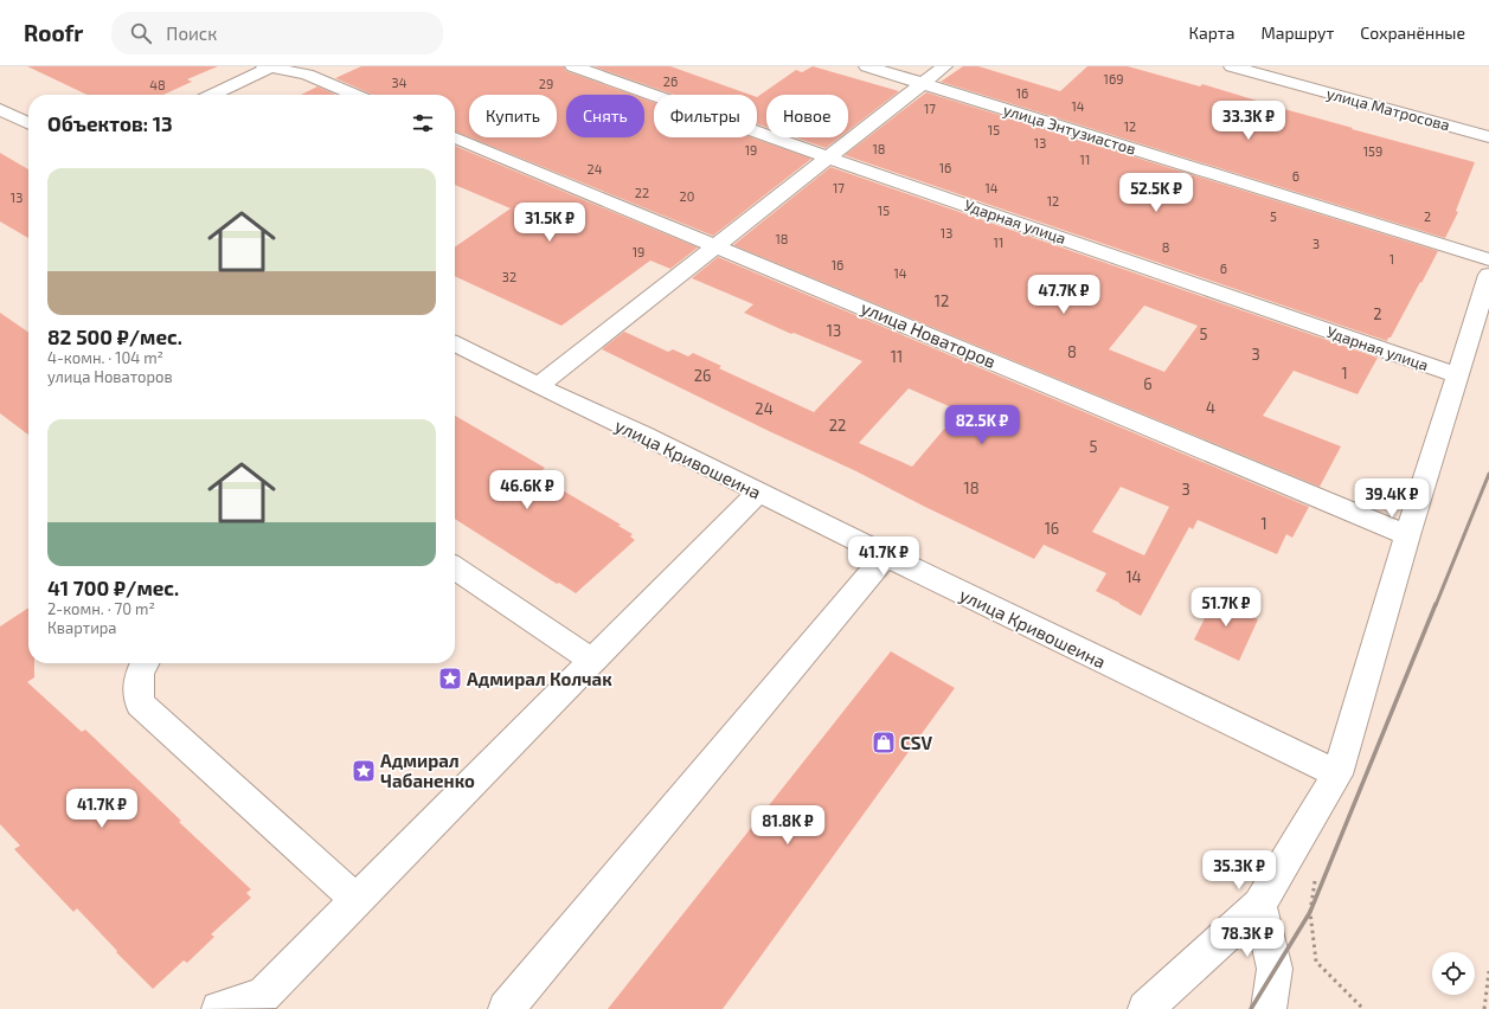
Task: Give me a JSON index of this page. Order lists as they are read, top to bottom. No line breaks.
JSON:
{"streets":{"main road":["улица Матросова","улица Энтузиастов","Ударная улица","улица Новаторов","улица Кривошеина"]},"places":{"place":["Адмирал Колчак","Адмирал Чабаненко"],"shop":["CSV"]},"house_numbers":["169","26","34","29","48","16","14","17","12","15","13","18","19","159","11","16","24","6","17","14","22","20","13","12","15","5","2","13","18","11","3","8","19","1","16","6","14","32","12","2","13","5","8","3","11","1","26","6","4","24","22","5","18","3","1","16","14"],"page":{"header":"Roofr","search":"Поиск","nav":["Карта","Маршрут","Сохранённые"],"chip":["Купить","Снять","Фильтры","Новое"],"heading":"Объектов: 13","price":["33.3K ₽","52.5K ₽","31.5K ₽","47.7K ₽","82.5K ₽","46.6K ₽","39.4K ₽","41.7K ₽","51.7K ₽","41.7K ₽","81.8K ₽","35.3K ₽","78.3K ₽"],"list":[{"name":"82 500 ₽/мес.","note":"4-комн. · 104 m² · улица Новаторов"},{"name":"41 700 ₽/мес.","note":"2-комн. · 70 m² · Квартира"}]}}
